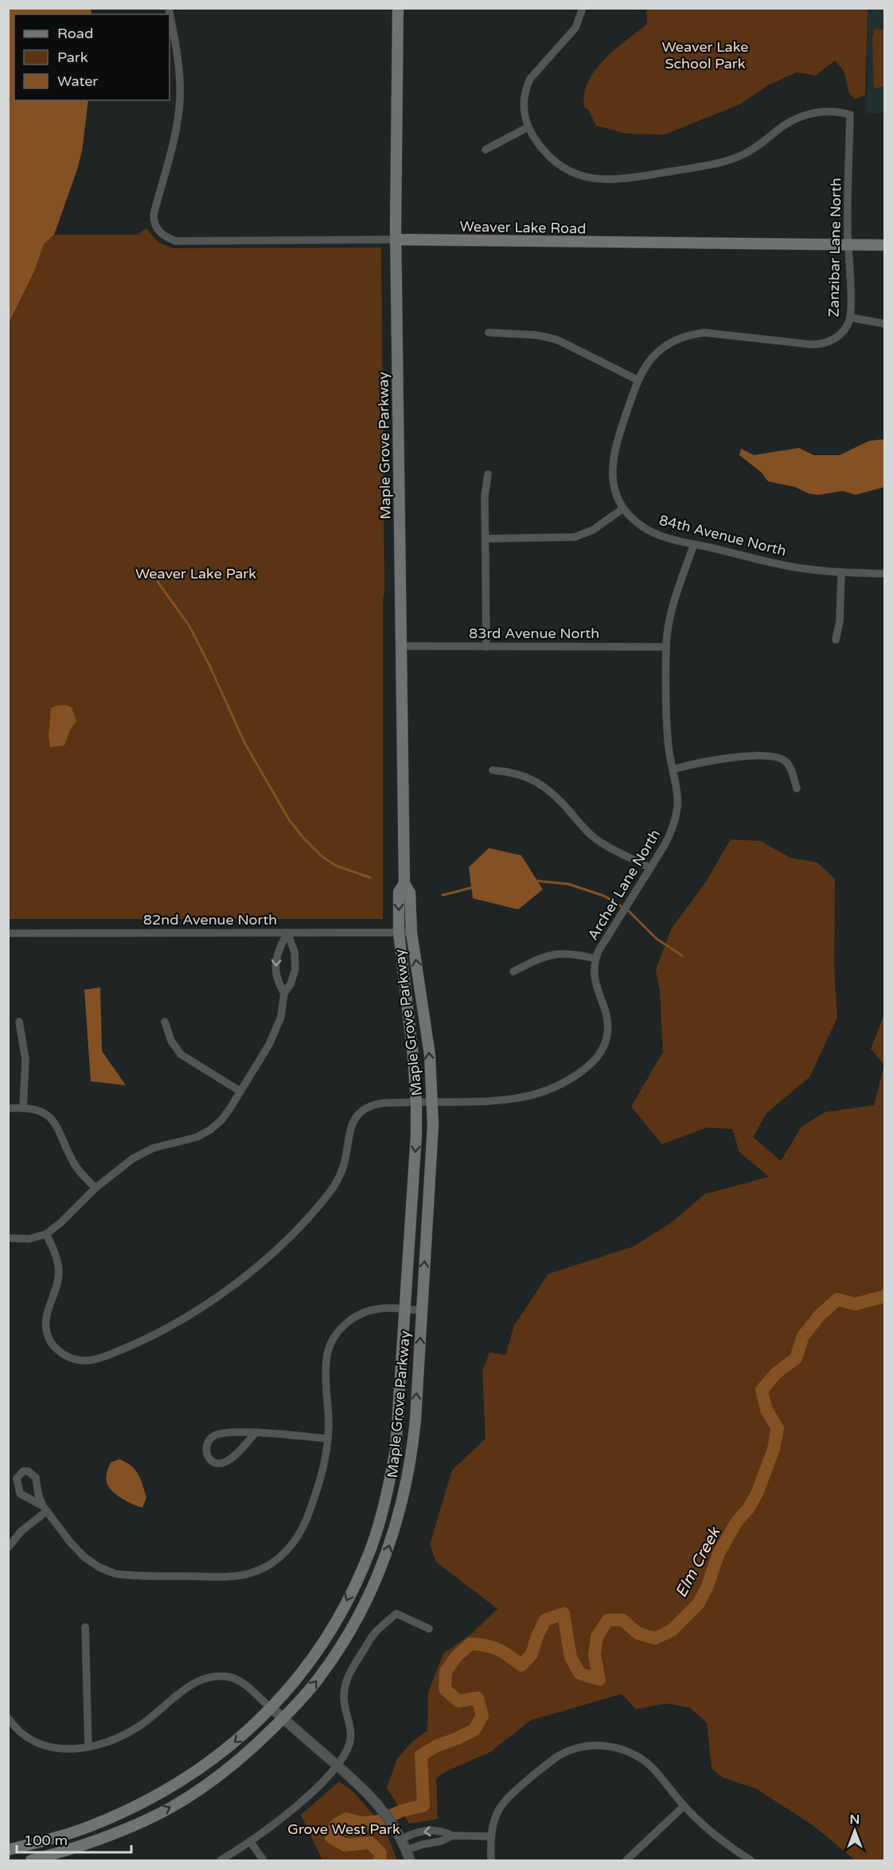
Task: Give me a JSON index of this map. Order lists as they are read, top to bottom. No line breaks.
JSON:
{"streets":{"main road":["Weaver Lake Road","Maple Grove Parkway"],"street":["Zanzibar Lane North","84th Avenue North","83rd Avenue North","Archer Lane North","82nd Avenue North"]},"crossings":[["Weaver Lake Road","Zanzibar Lane North"],["Weaver Lake Road","Maple Grove Parkway"],["Zanzibar Lane North","84th Avenue North"],["Maple Grove Parkway","83rd Avenue North"],["Maple Grove Parkway","Archer Lane North"],["Maple Grove Parkway","82nd Avenue North"],["84th Avenue North","Archer Lane North"],["83rd Avenue North","Archer Lane North"]],"water":["Elm Creek"],"parks":["Weaver Lake School Park","Weaver Lake Park","Grove West Park"],"legend":["Road","Park","Water"],"scale_bar":"100 m","north":"top"}
